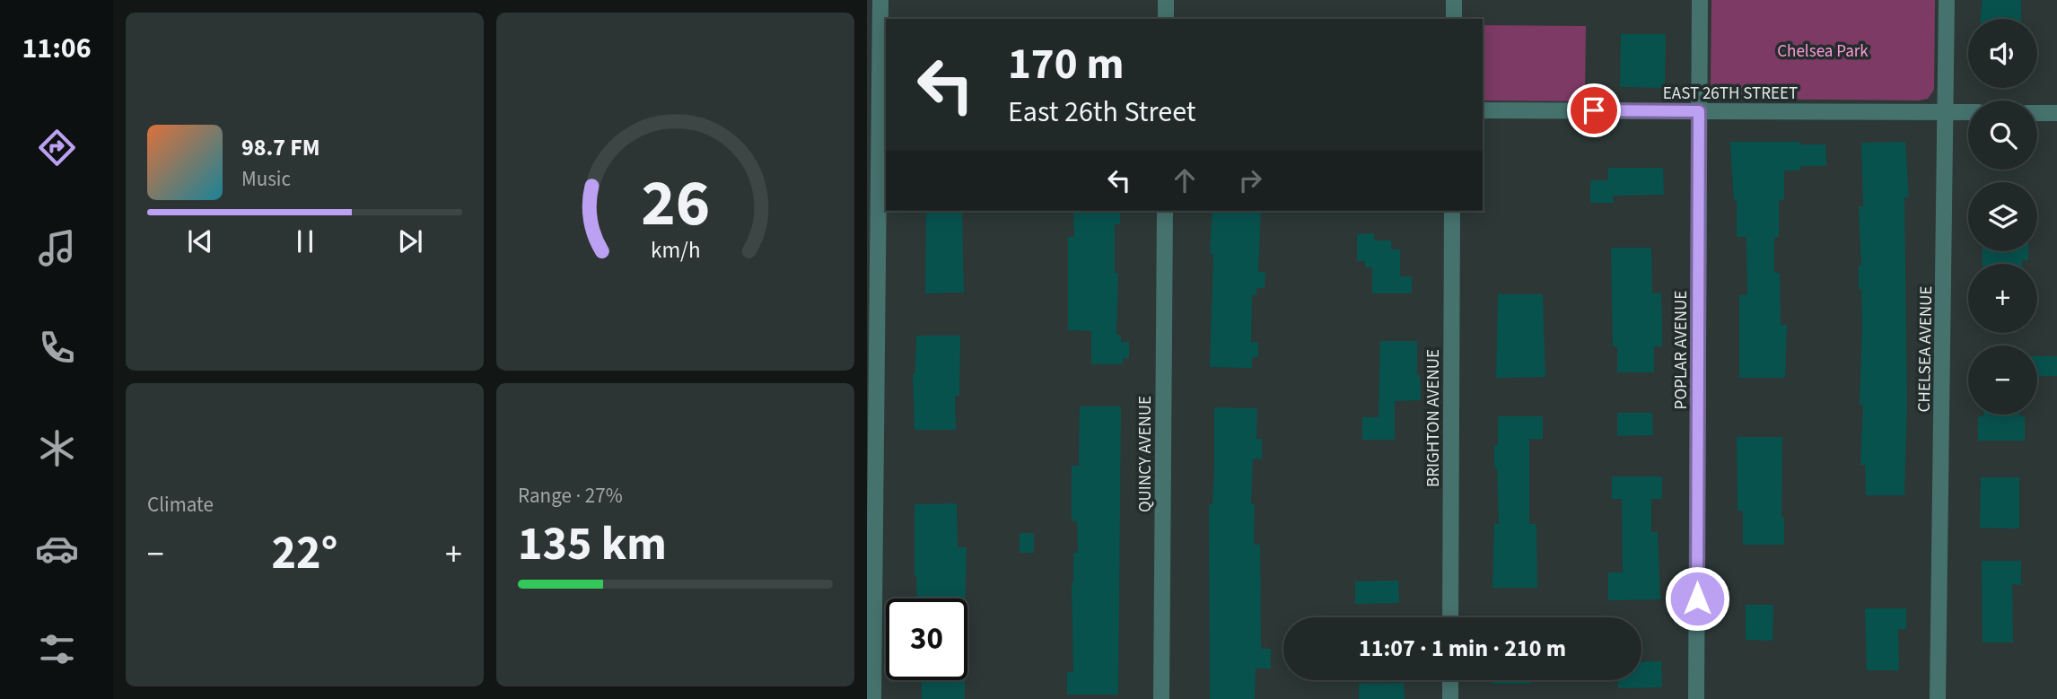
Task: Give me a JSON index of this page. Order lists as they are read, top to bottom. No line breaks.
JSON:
{"streets":{"street":["EAST 26TH STREET","CHELSEA AVENUE","POPLAR AVENUE","BRIGHTON AVENUE","QUINCY AVENUE"]},"crossings":[["EAST 26TH STREET","CHELSEA AVENUE"],["EAST 26TH STREET","POPLAR AVENUE"]],"parks":["Chelsea Park"],"page":{"tabs":"11:06","map_buttons":["+","−"],"turn":["170 m","East 26th Street"],"song":["98.7 FM","Music"],"tile":["Climate",["Range · 27%","135 km"]],"heat":["−","22°","+"],"limit":"30","trip":"11:07 · 1 min · 210 m","gauge":["26","km/h"]}}
